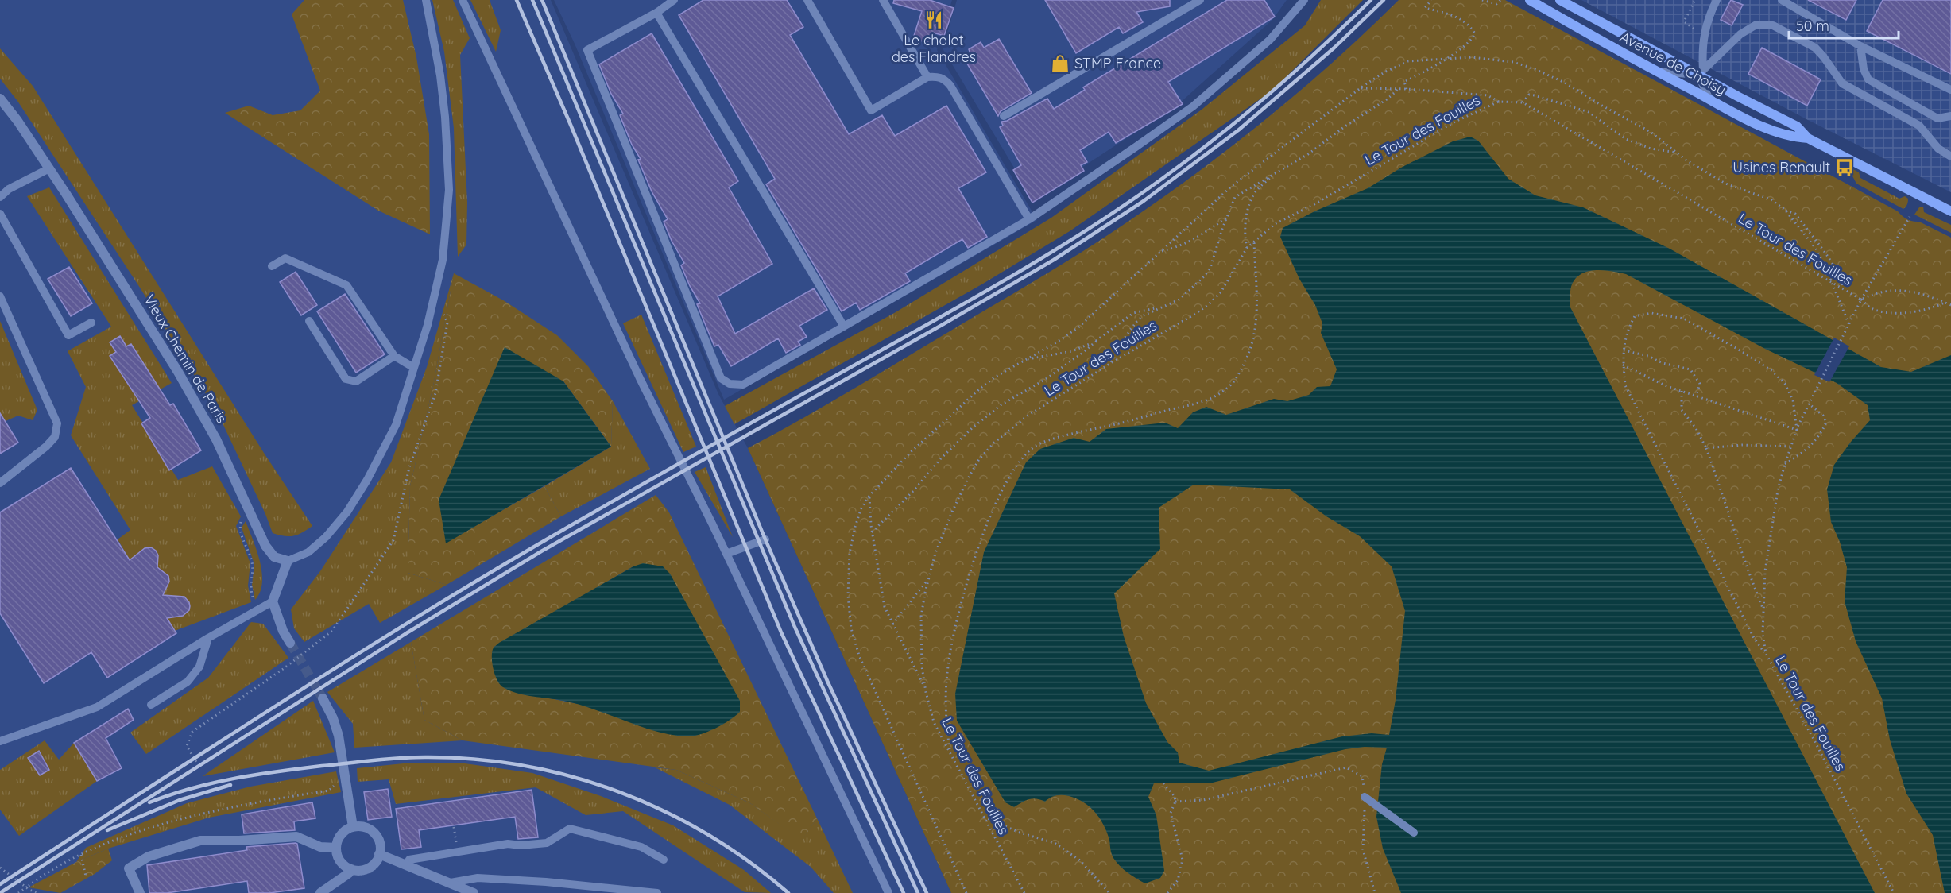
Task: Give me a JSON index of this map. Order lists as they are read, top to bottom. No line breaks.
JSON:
{"streets":{"main road":["Avenue de Choisy"],"street":["Vieux Chemin de Paris"],"path":["Le Tour des Fouilles"]},"places":{"restaurant":["Le chalet des Flandres"],"shop":["STMP France"],"bus stop":["Usines Renault"]},"scale_bar":"50 m"}
